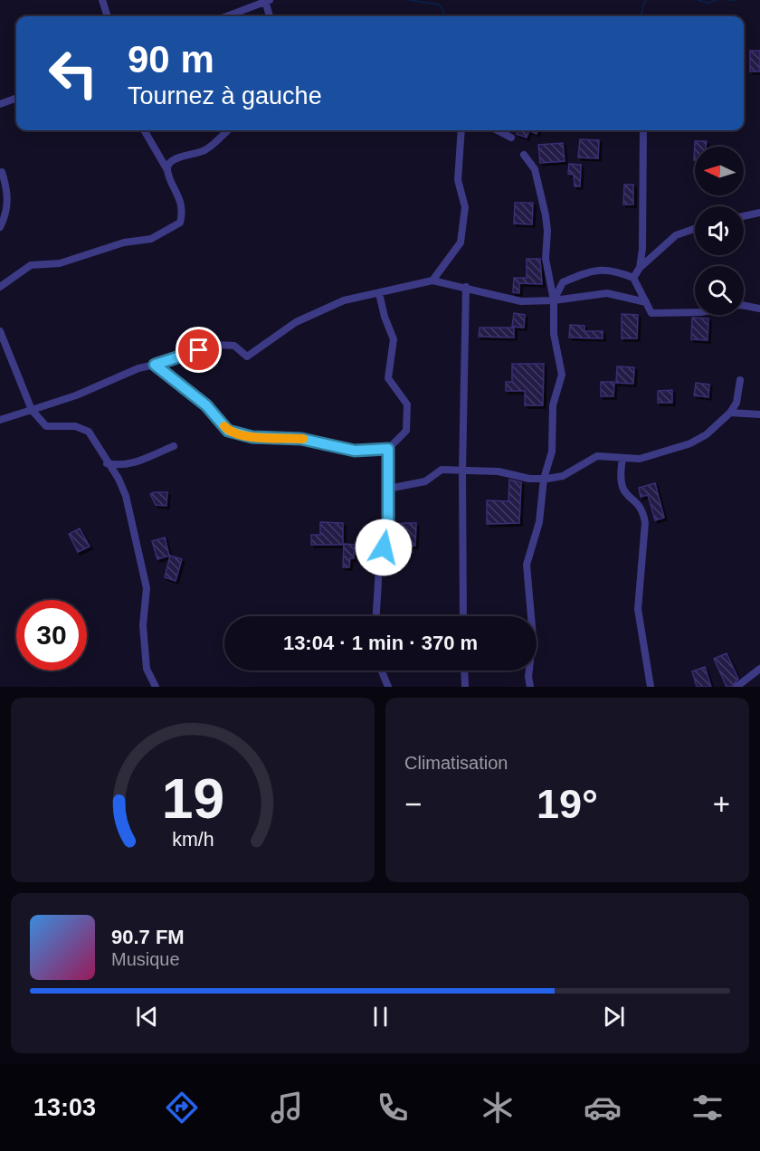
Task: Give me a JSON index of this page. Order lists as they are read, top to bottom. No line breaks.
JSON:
{"north":"left","page":{"turn":["90 m","Tournez à gauche"],"limit":"30","trip":"13:04 · 1 min · 370 m","tile":"Climatisation","heat":["−","19°","+"],"song":["90.7 FM","Musique"],"tabs":"13:03","gauge":["19","km/h"]}}
